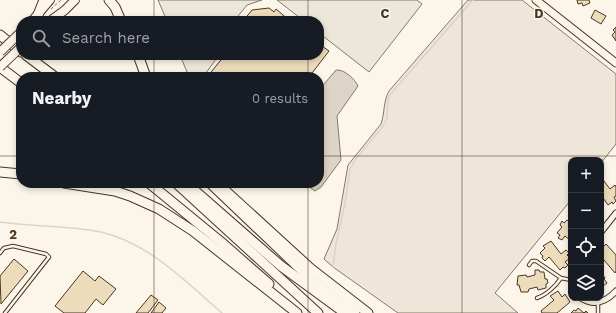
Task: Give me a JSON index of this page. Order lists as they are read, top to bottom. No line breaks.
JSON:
{"page":{"search":"Search here","heading":["Nearby","0 results"],"map_buttons":["+","−"]},"grid":{"columns":["C","D"],"rows":["2"]}}
